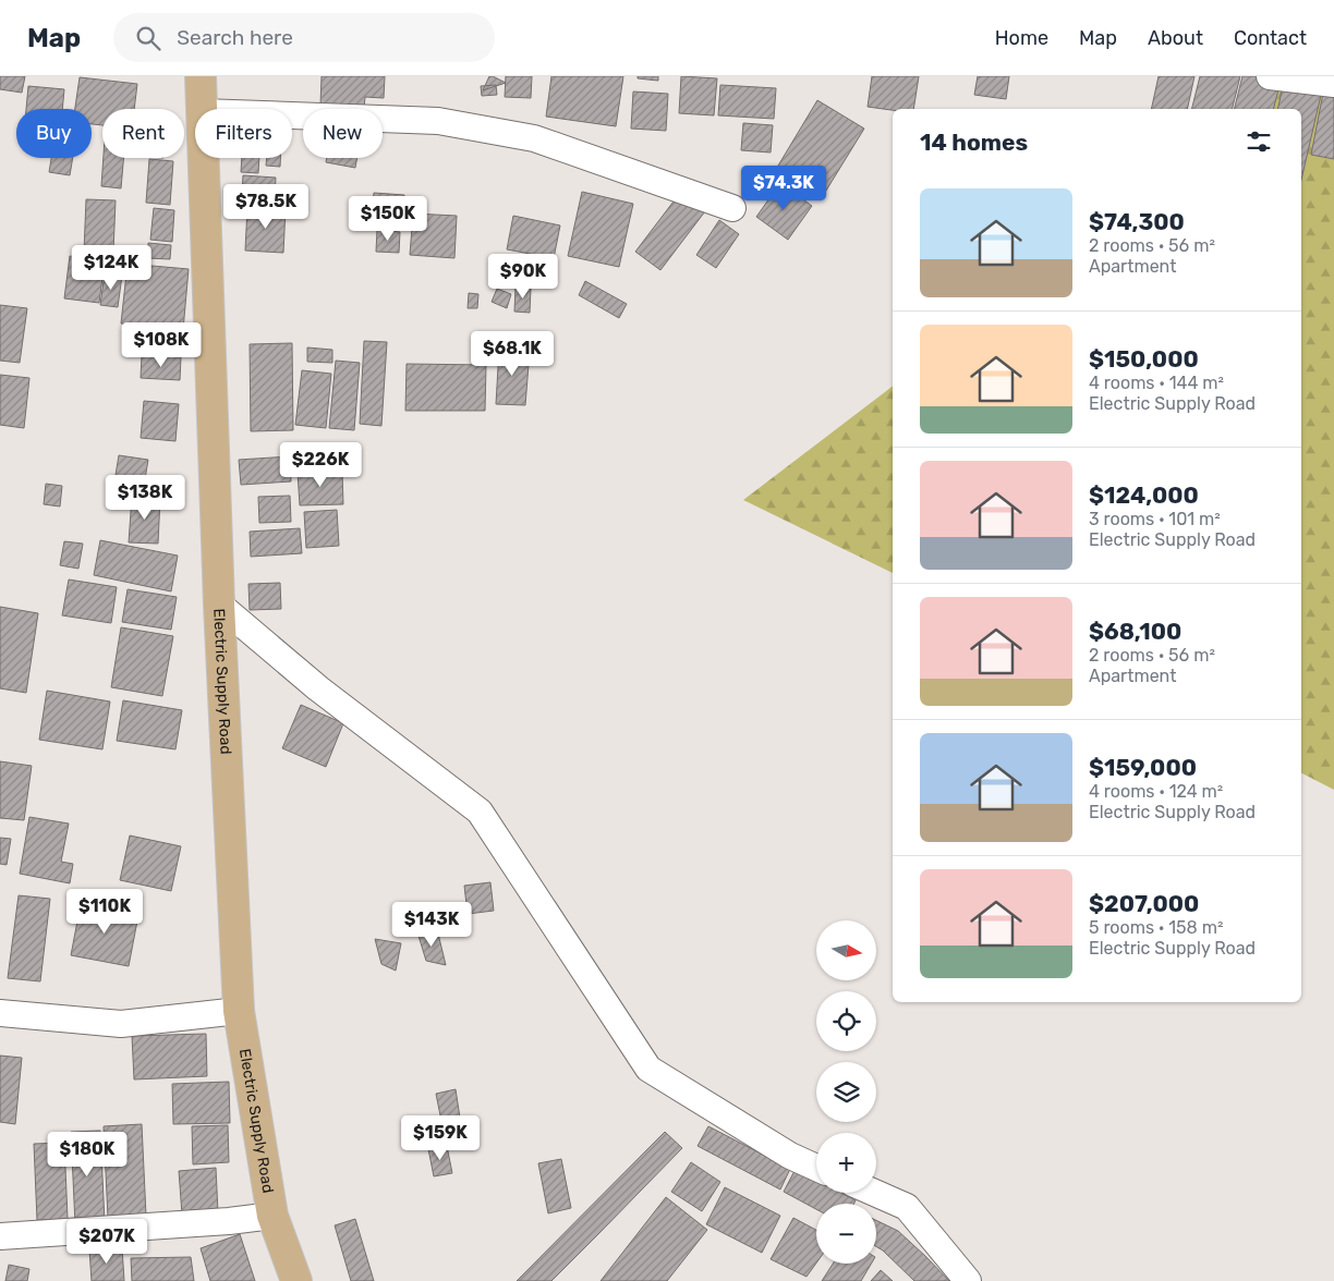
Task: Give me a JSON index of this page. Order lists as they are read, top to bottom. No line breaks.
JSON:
{"streets":{"main road":["Electric Supply Road"]},"north":"right","page":{"header":"Map","search":"Search here","nav":["Home","Map","About","Contact"],"chip":["Buy","Rent","Filters","New"],"heading":"14 homes","price":["$74.3K","$78.5K","$150K","$124K","$90K","$108K","$68.1K","$226K","$138K","$110K","$143K","$159K","$180K","$207K"],"list":[{"name":"$74,300","note":"2 rooms · 56 m² · Apartment"},{"name":"$150,000","note":"4 rooms · 144 m² · Electric Supply Road"},{"name":"$124,000","note":"3 rooms · 101 m² · Electric Supply Road"},{"name":"$68,100","note":"2 rooms · 56 m² · Apartment"},{"name":"$159,000","note":"4 rooms · 124 m² · Electric Supply Road"},{"name":"$207,000","note":"5 rooms · 158 m² · Electric Supply Road"}],"map_buttons":["+","−"]}}
